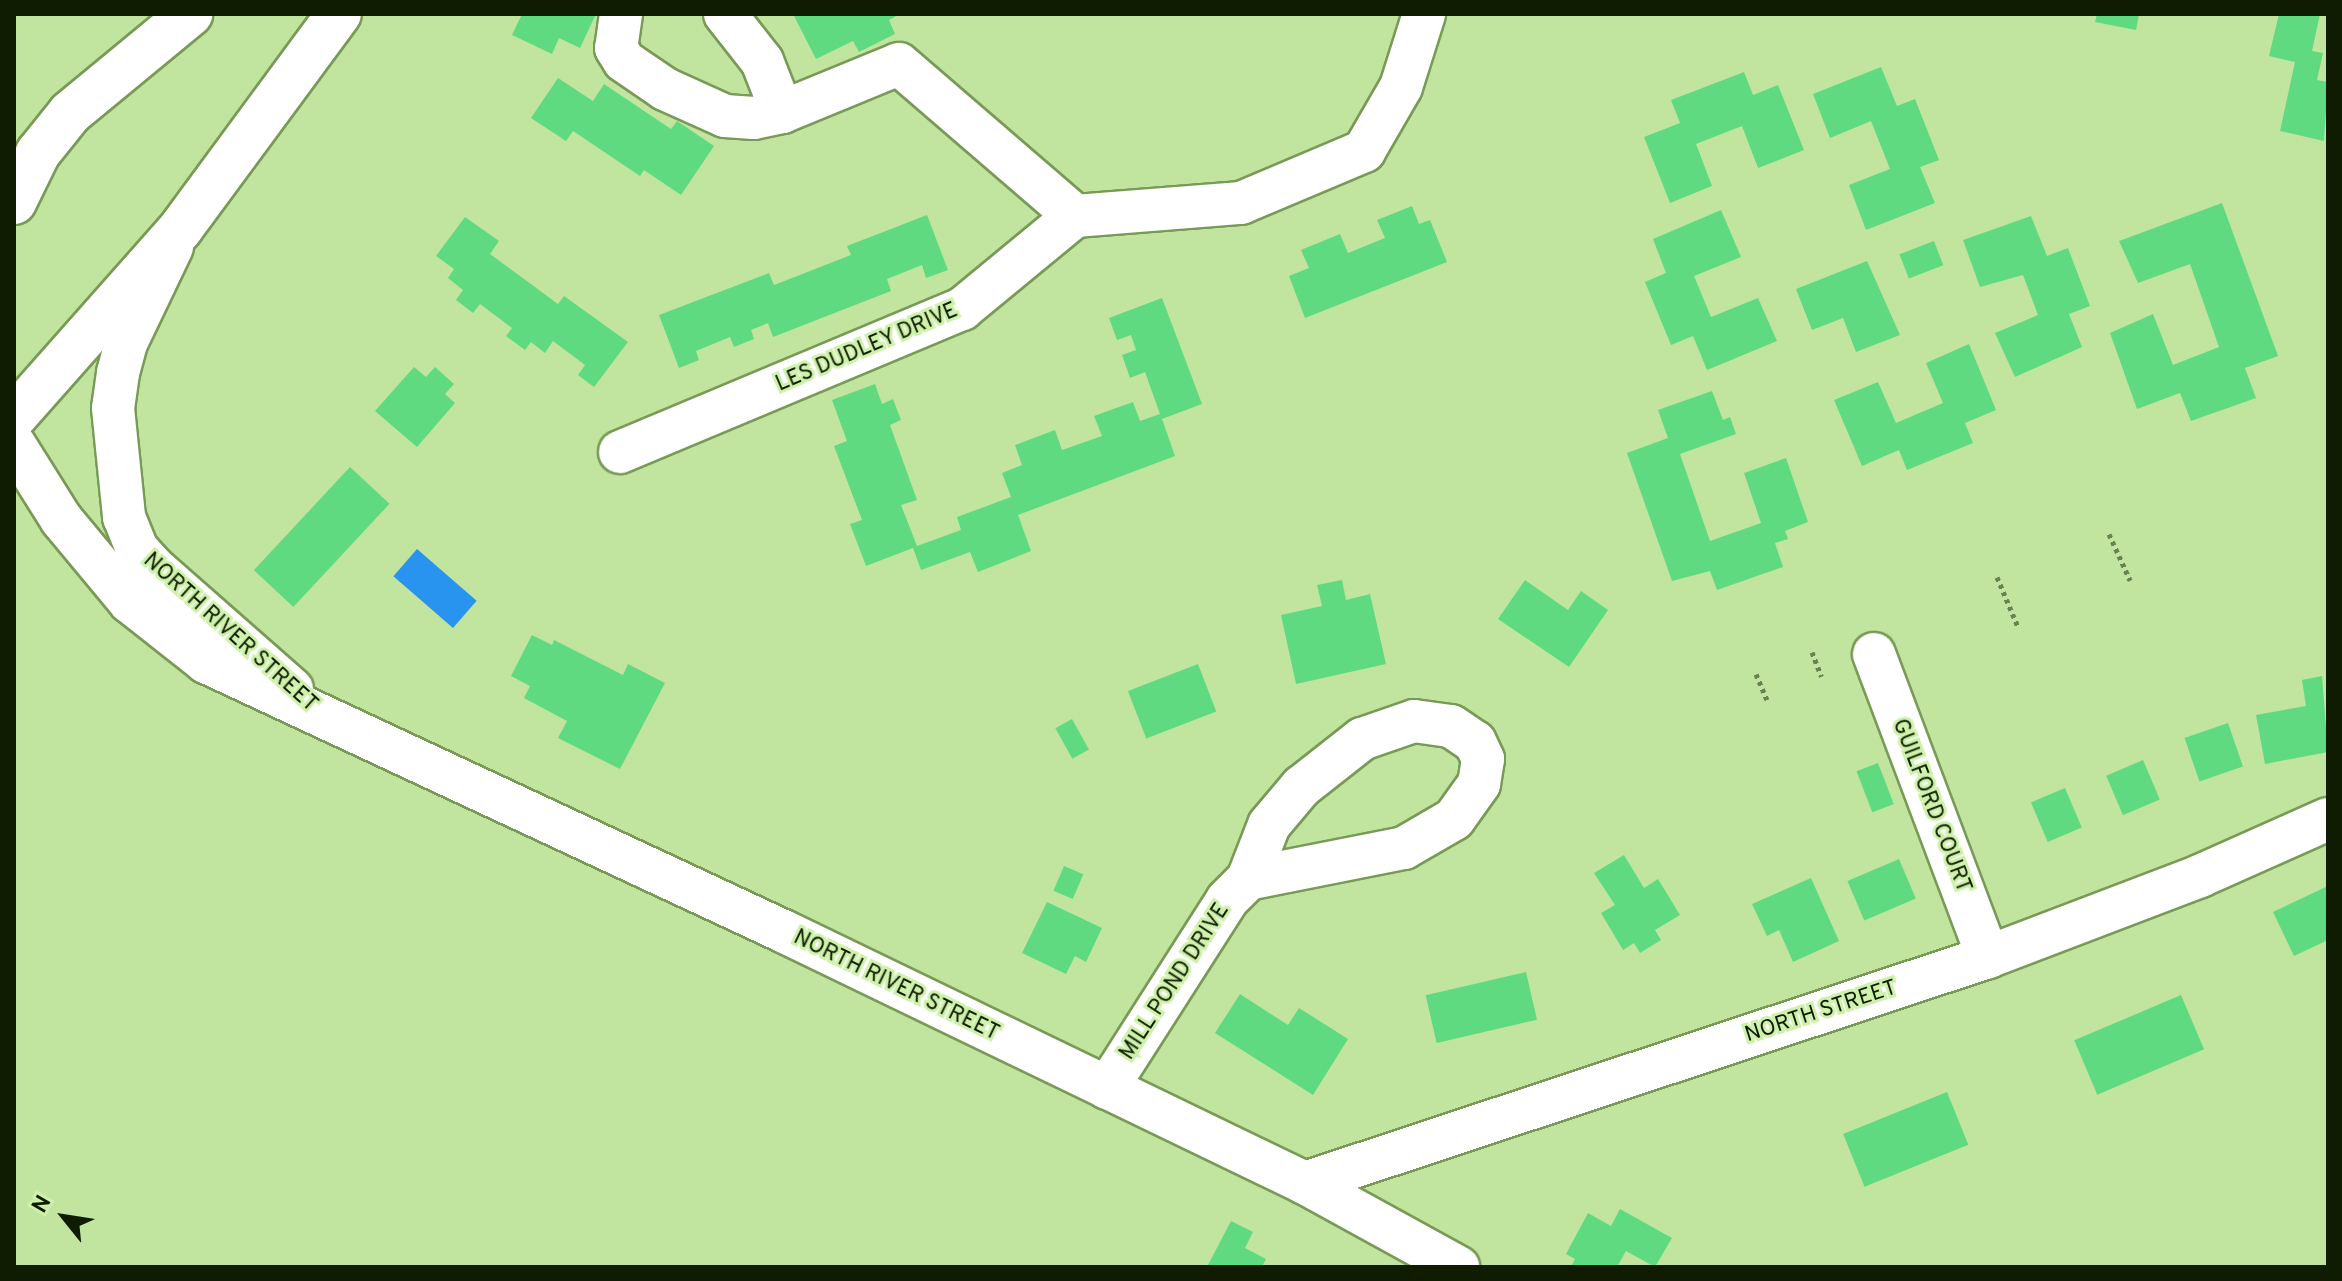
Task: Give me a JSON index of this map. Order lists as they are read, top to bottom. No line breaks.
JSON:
{"streets":{"main road":["NORTH RIVER STREET"],"street":["LES DUDLEY DRIVE","GUILFORD COURT","MILL POND DRIVE","NORTH STREET"]},"crossings":[["NORTH RIVER STREET","MILL POND DRIVE"],["NORTH RIVER STREET","NORTH STREET"],["GUILFORD COURT","NORTH STREET"]],"north":"top left"}
